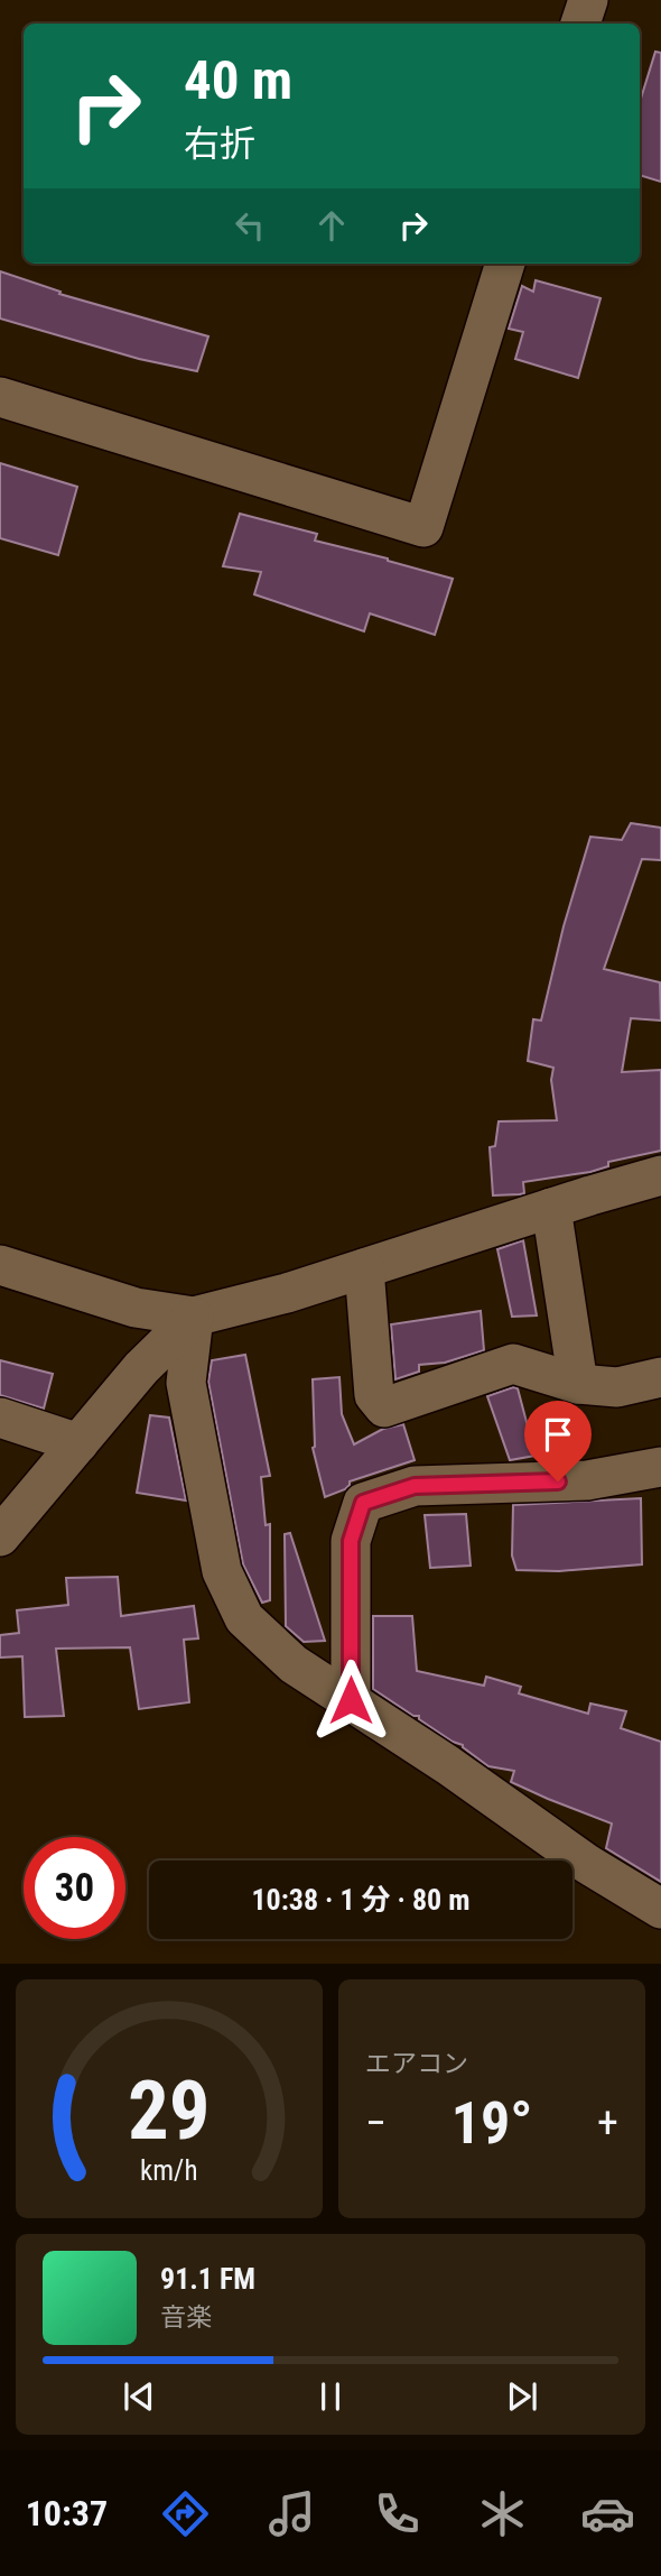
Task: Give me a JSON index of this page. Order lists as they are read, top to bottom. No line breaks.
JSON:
{"page":{"turn":["40 m","右折"],"limit":"30","trip":"10:38 · 1 分 · 80 m","tile":"エアコン","heat":["−","19°","+"],"song":["91.1 FM","音楽"],"tabs":"10:37","gauge":["29","km/h"]}}
